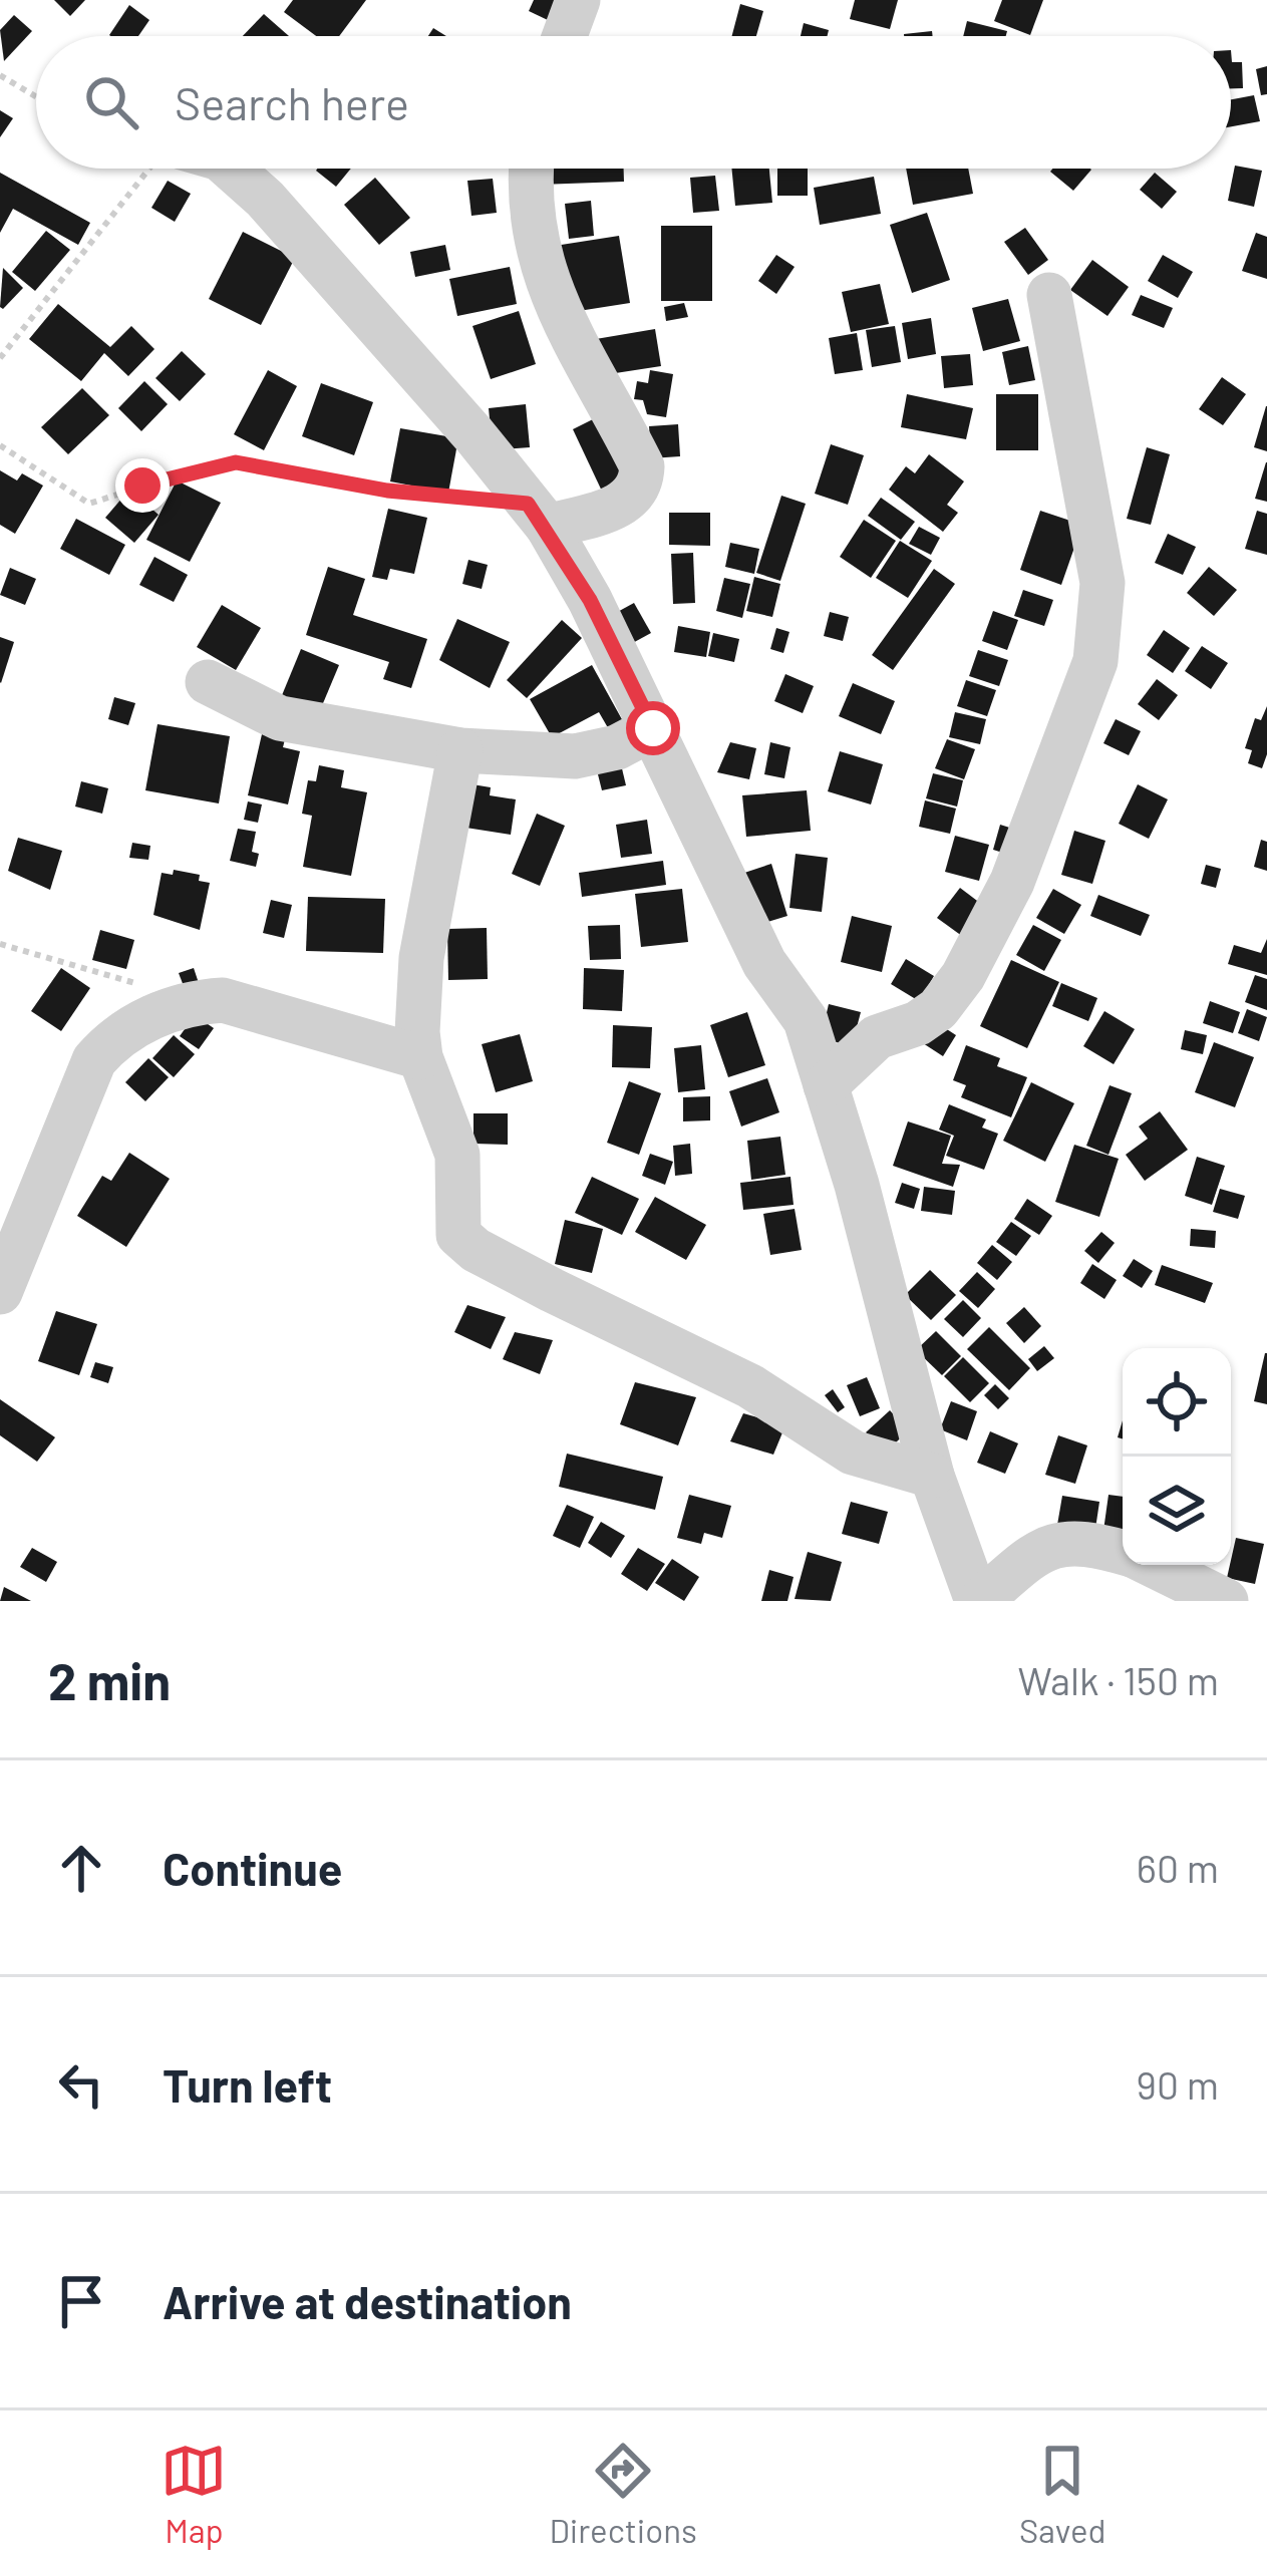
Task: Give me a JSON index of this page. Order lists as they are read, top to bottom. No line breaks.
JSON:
{"page":{"search":"Search here","heading":["2 min","Walk · 150 m"],"list":[["Continue","60 m"],["Turn left","90 m"],"Arrive at destination"],"nav":["Map","Directions","Saved"]}}
